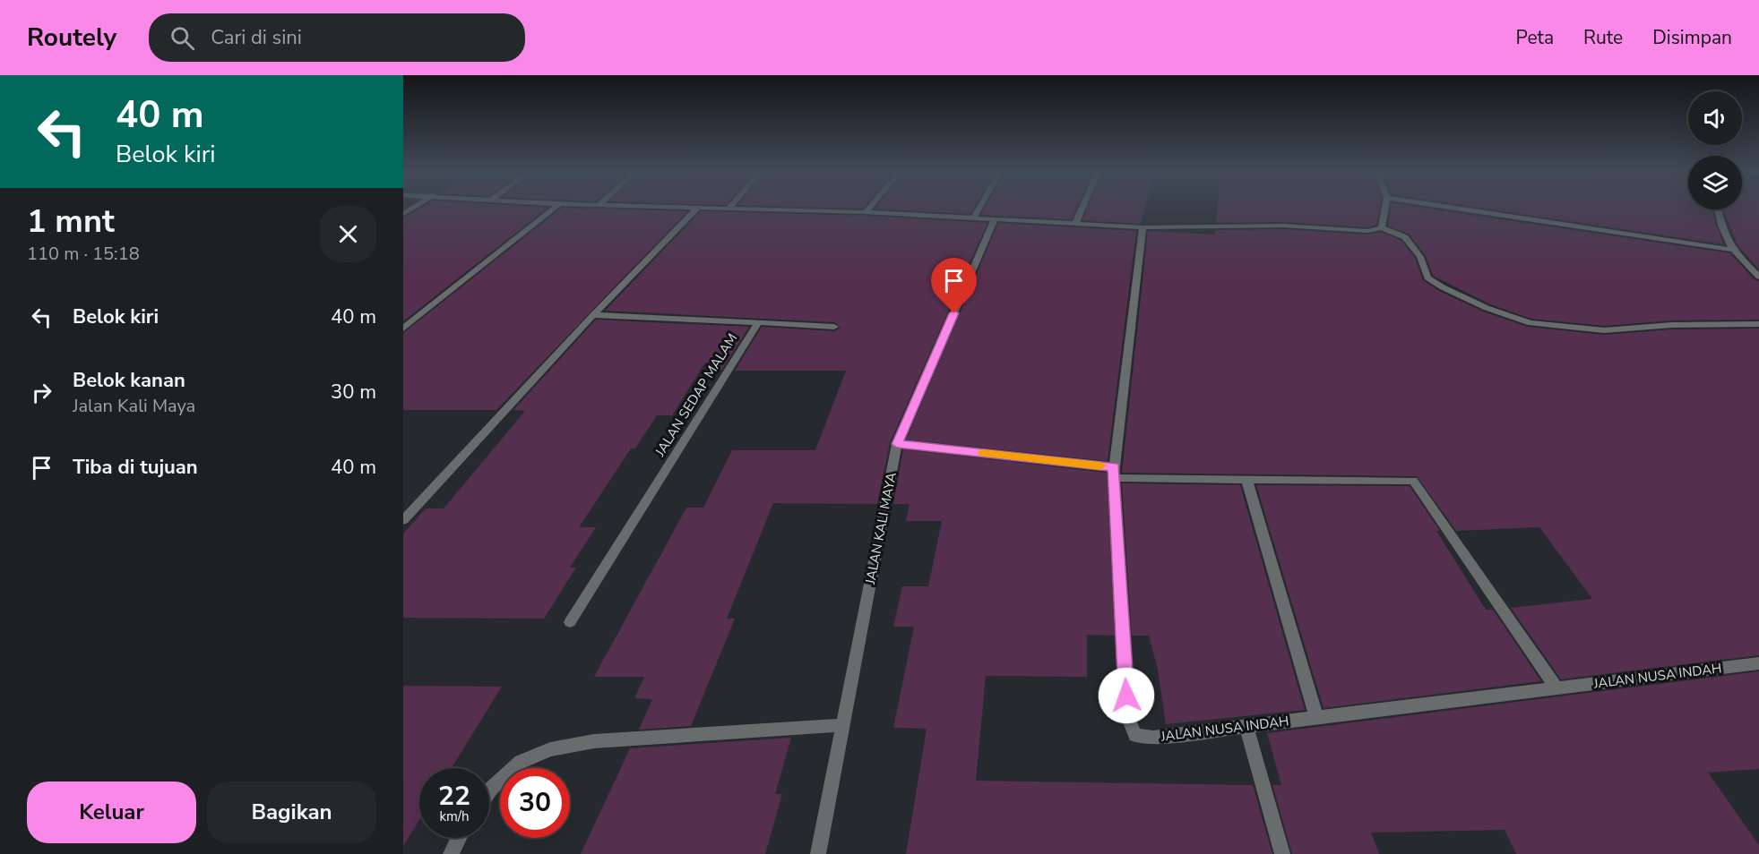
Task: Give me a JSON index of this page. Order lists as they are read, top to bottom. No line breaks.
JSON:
{"streets":{"street":["JALAN SEDAP MALAM","JALAN KALI MAYA","JALAN NUSA INDAH"]},"page":{"header":"Routely","search":"Cari di sini","nav":["Peta","Rute","Disimpan"],"turn":["40 m","Belok kiri"],"heading":["1 mnt","110 m · 15:18"],"list":[{"name":"Belok kiri","value":"40 m"},{"name":"Belok kanan","note":"Jalan Kali Maya","value":"30 m"},{"name":"Tiba di tujuan","value":"40 m"}],"speed":"22 km/h","limit":"30","buttons":["Keluar","Bagikan"]}}
